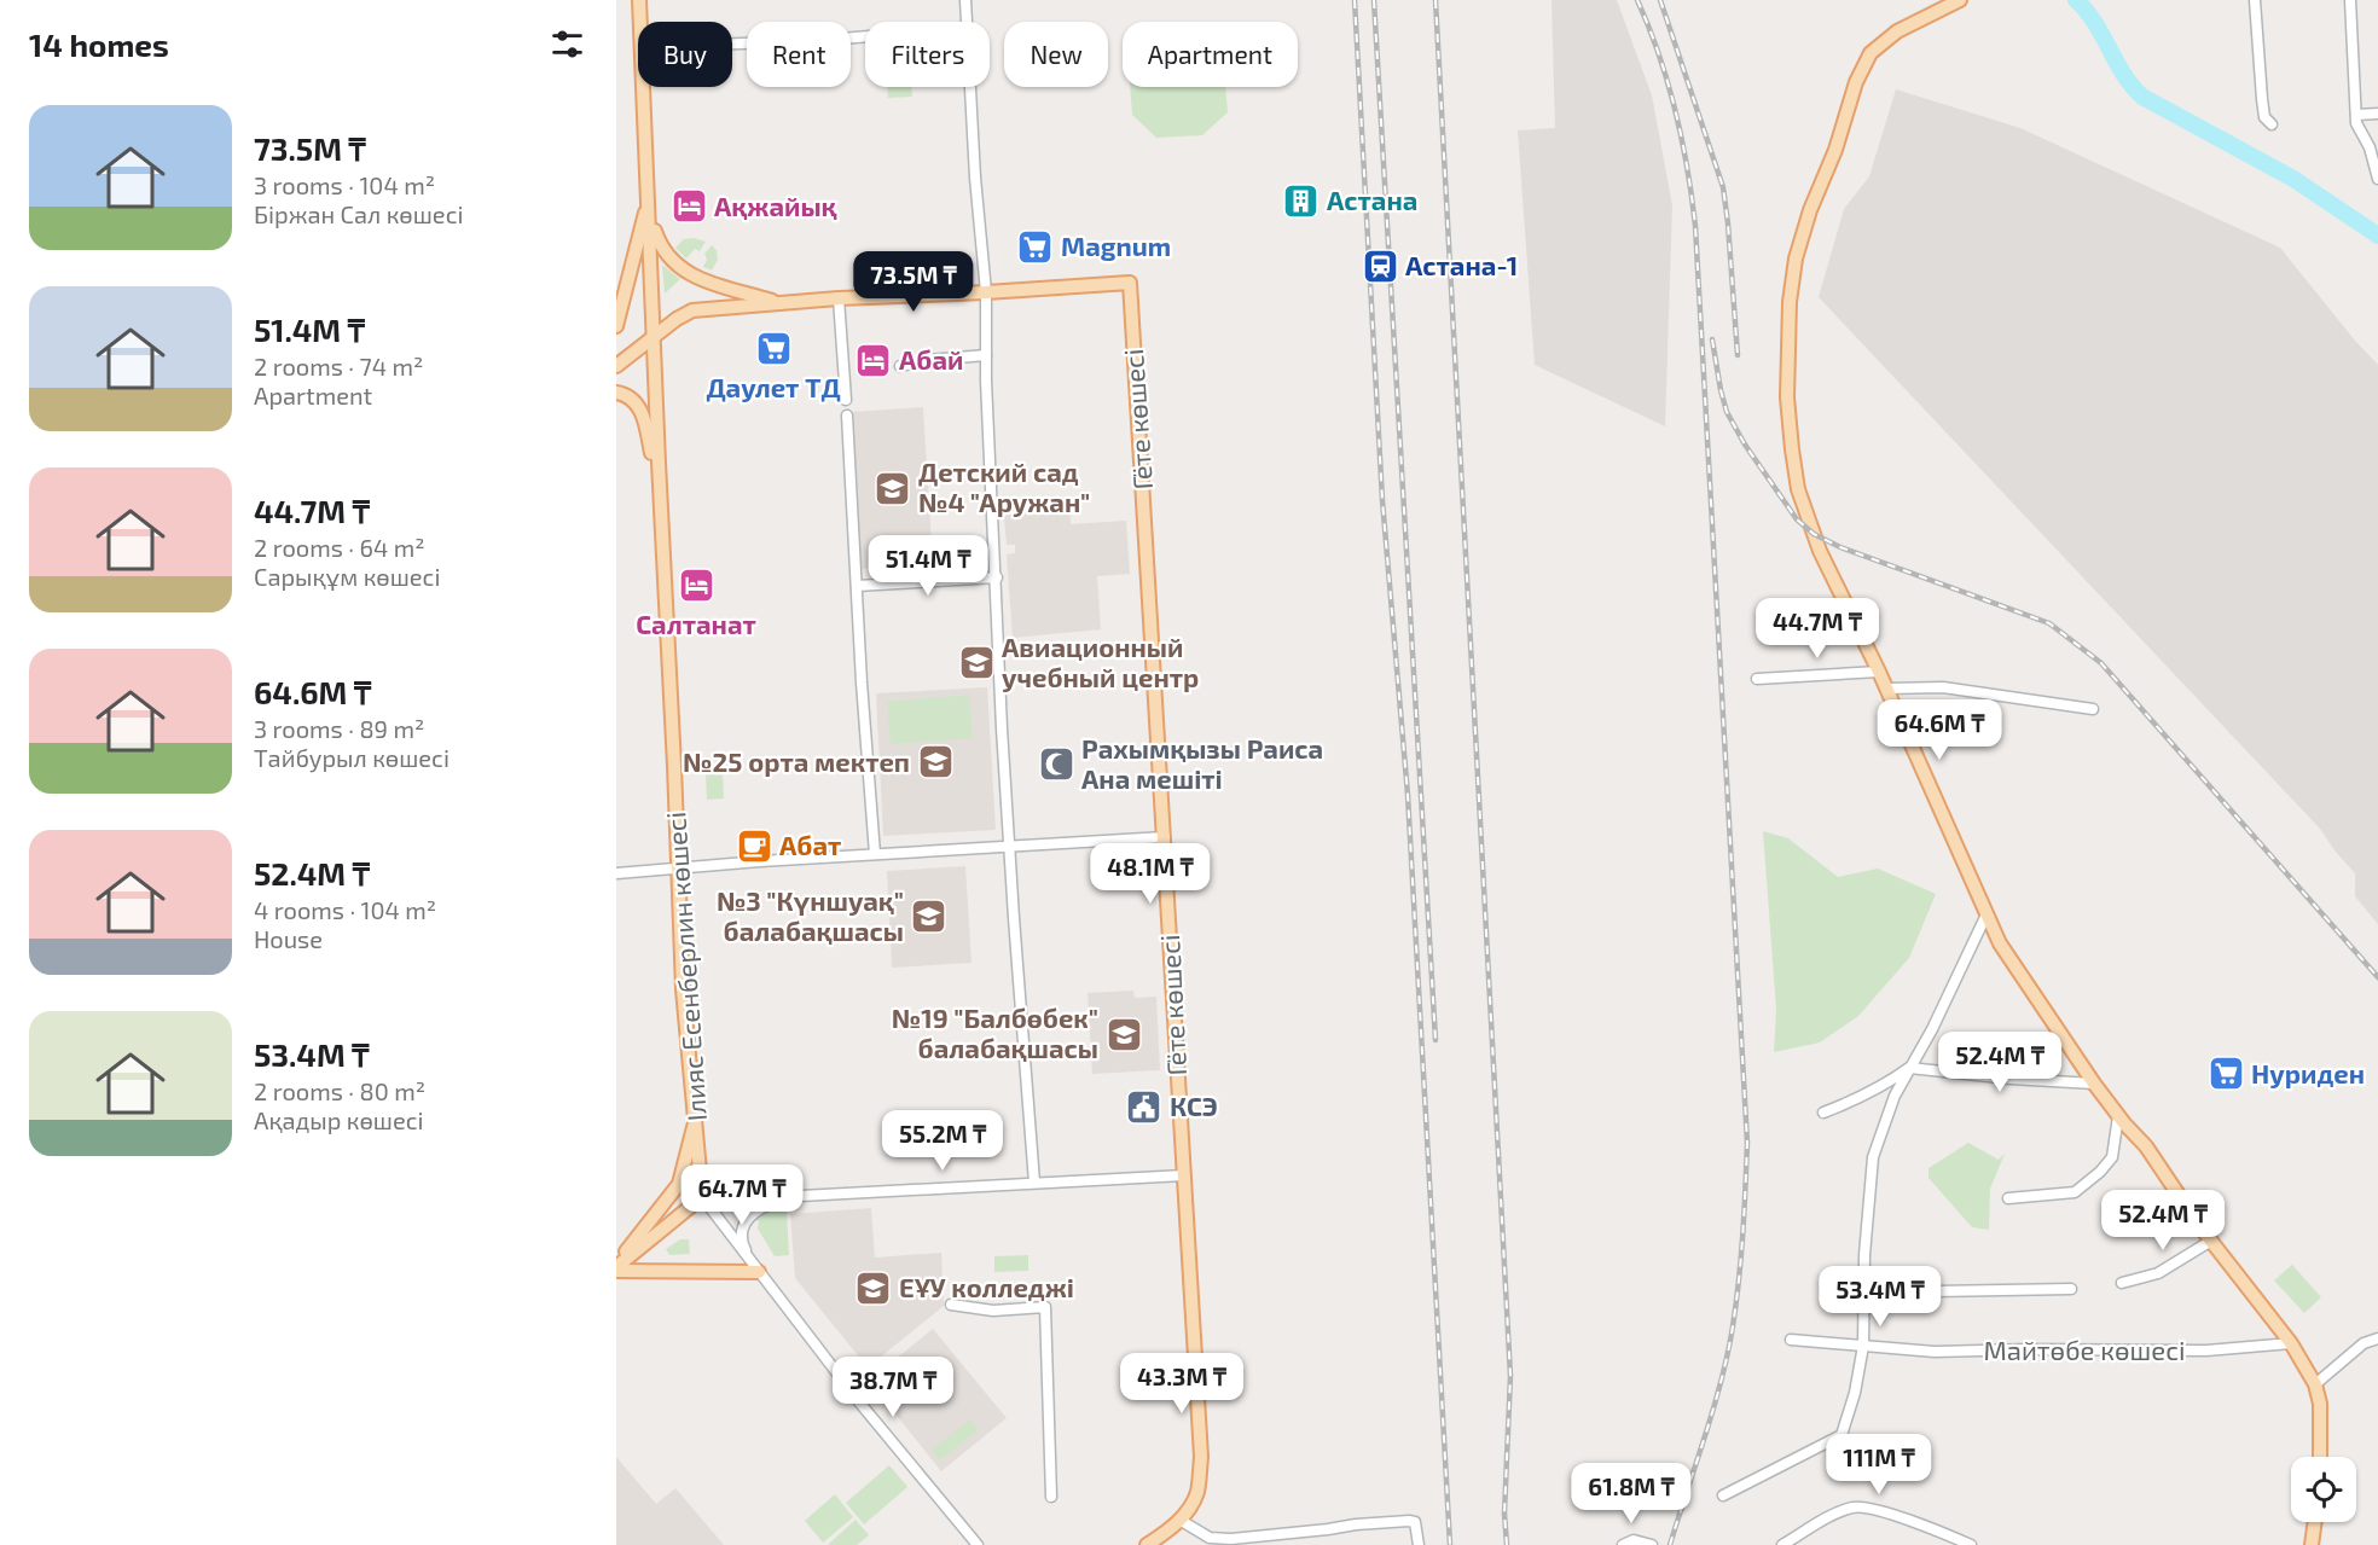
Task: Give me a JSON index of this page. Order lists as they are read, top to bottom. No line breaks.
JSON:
{"streets":{"main road":["Гёте көшесі","Ілияс Есенберлин көшесі"],"street":["Майтөбе көшесі"]},"places":{"building":["Астана"],"hotel":["Ақжайық","Абай","Салтанат"],"supermarket":["Magnum","Даулет ТД","Нуриден"],"station":["Астана-1"],"school or university":["Детский сад №4 \"Аружан\"","Авиационный учебный центр","№25 орта мектеп","№3 \"Күншуақ\" балабақшасы","№19 \"Балбөбек\" балабақшасы","ЕҰУ колледжі"],"mosque":["Рахымқызы Раиса Ана мешіті"],"cafe":["Абат"],"public building":["КСЭ"]},"page":{"heading":"14 homes","chip":["Buy","Rent","Filters","New","Apartment"],"list":[{"name":"73.5M ₸","note":"3 rooms · 104 m² · Біржан Сал көшесі"},{"name":"51.4M ₸","note":"2 rooms · 74 m² · Apartment"},{"name":"44.7M ₸","note":"2 rooms · 64 m² · Сарықұм көшесі"},{"name":"64.6M ₸","note":"3 rooms · 89 m² · Тайбурыл көшесі"},{"name":"52.4M ₸","note":"4 rooms · 104 m² · House"},{"name":"53.4M ₸","note":"2 rooms · 80 m² · Ақадыр көшесі"}],"price":["73.5M ₸","51.4M ₸","44.7M ₸","64.6M ₸","48.1M ₸","52.4M ₸","55.2M ₸","64.7M ₸","52.4M ₸","53.4M ₸","43.3M ₸","38.7M ₸","111M ₸","61.8M ₸"]}}
